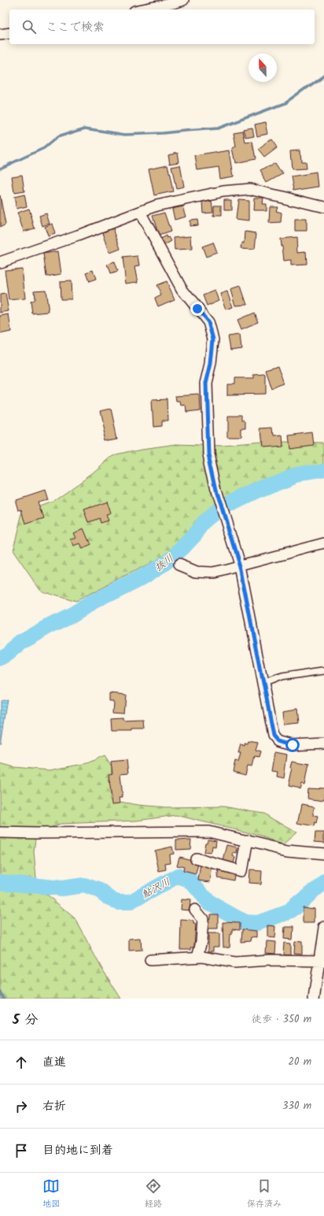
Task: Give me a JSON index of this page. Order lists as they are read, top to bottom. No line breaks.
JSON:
{"water":["抜川","鮎沢川"],"north":"top","page":{"search":"ここで検索","heading":["5 分","徒歩 · 350 m"],"list":[["直進","20 m"],["右折","330 m"],"目的地に到着"],"nav":["地図","経路","保存済み"]}}
